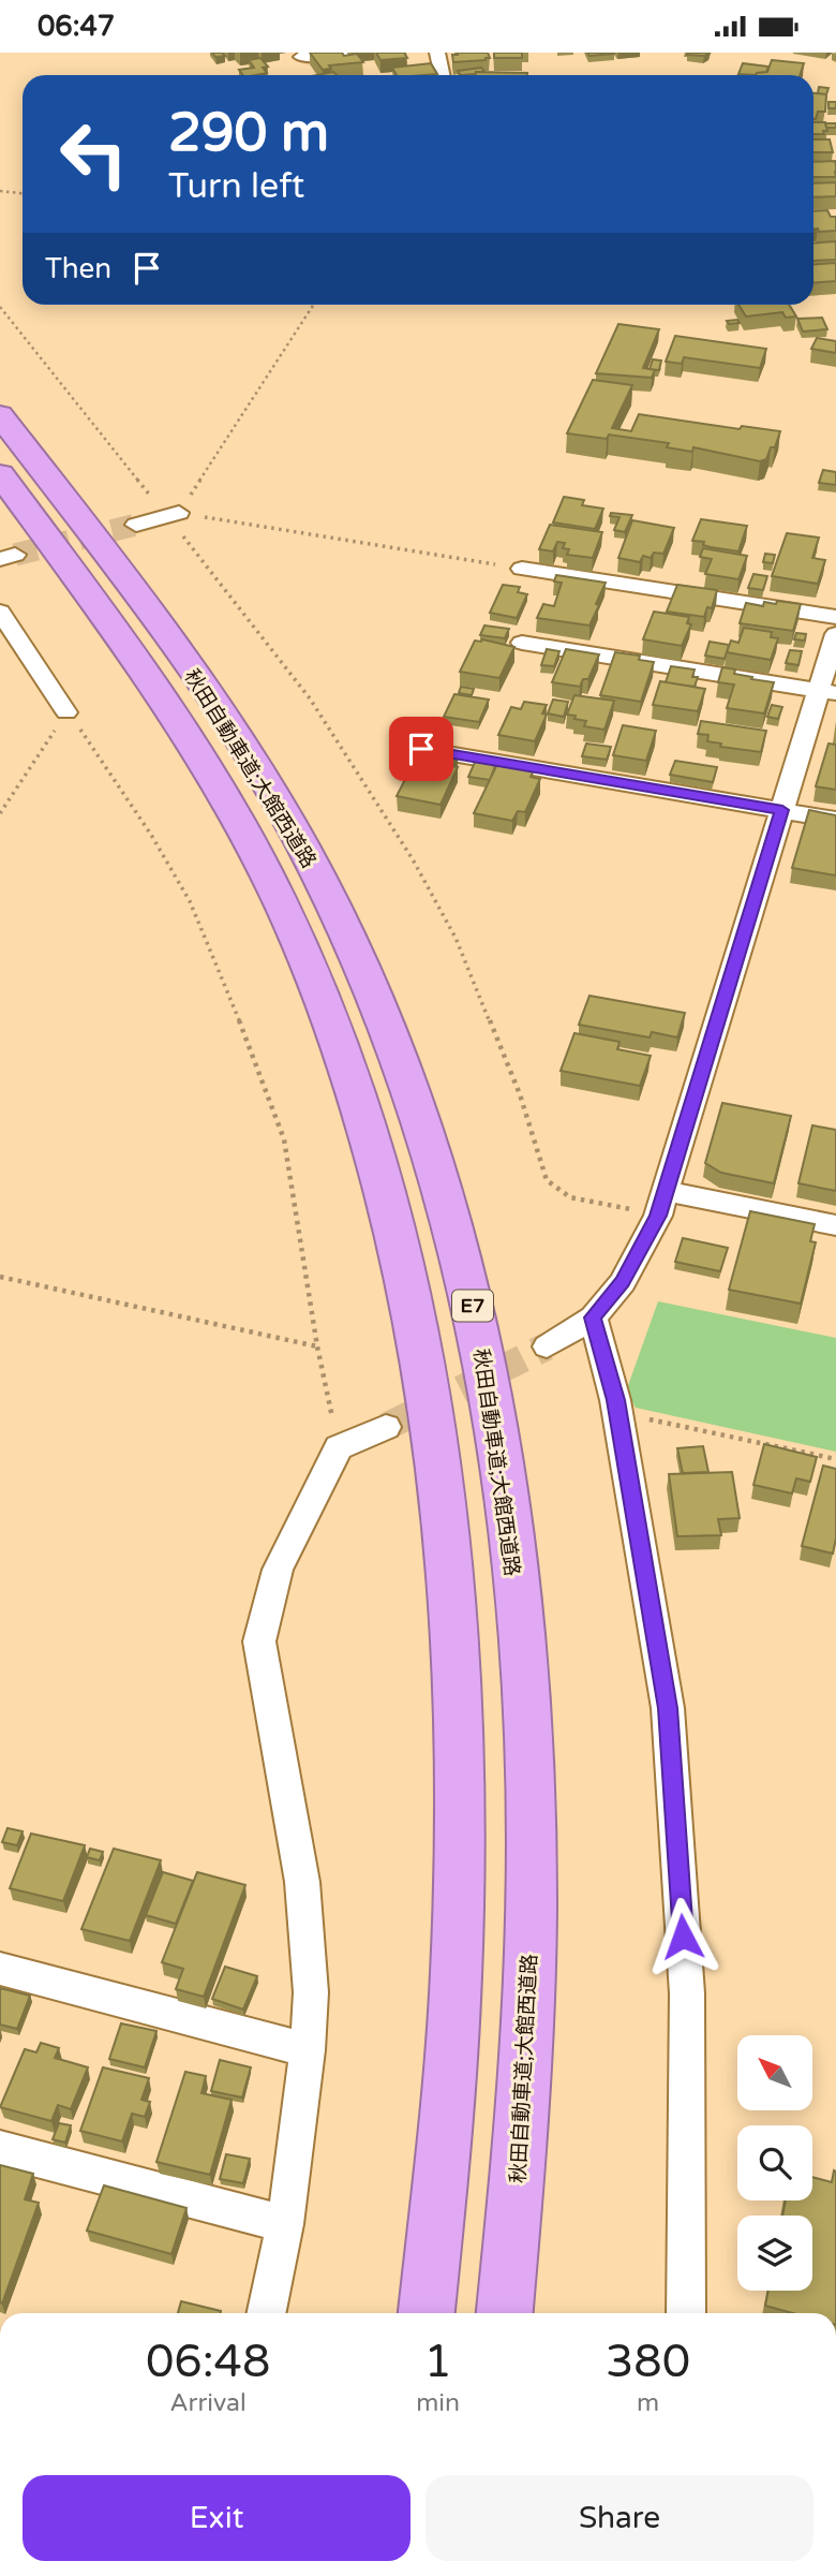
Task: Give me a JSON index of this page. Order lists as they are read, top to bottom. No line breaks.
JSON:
{"streets":{"highway":["秋田自動車道;大館西道路","E7"]},"north":"top left","page":{"status":"06:47","turn":["290 m","Turn left"],"then":"Then","eta":["06:48","Arrival","1","min","380","m"],"buttons":["Exit","Share"]}}
